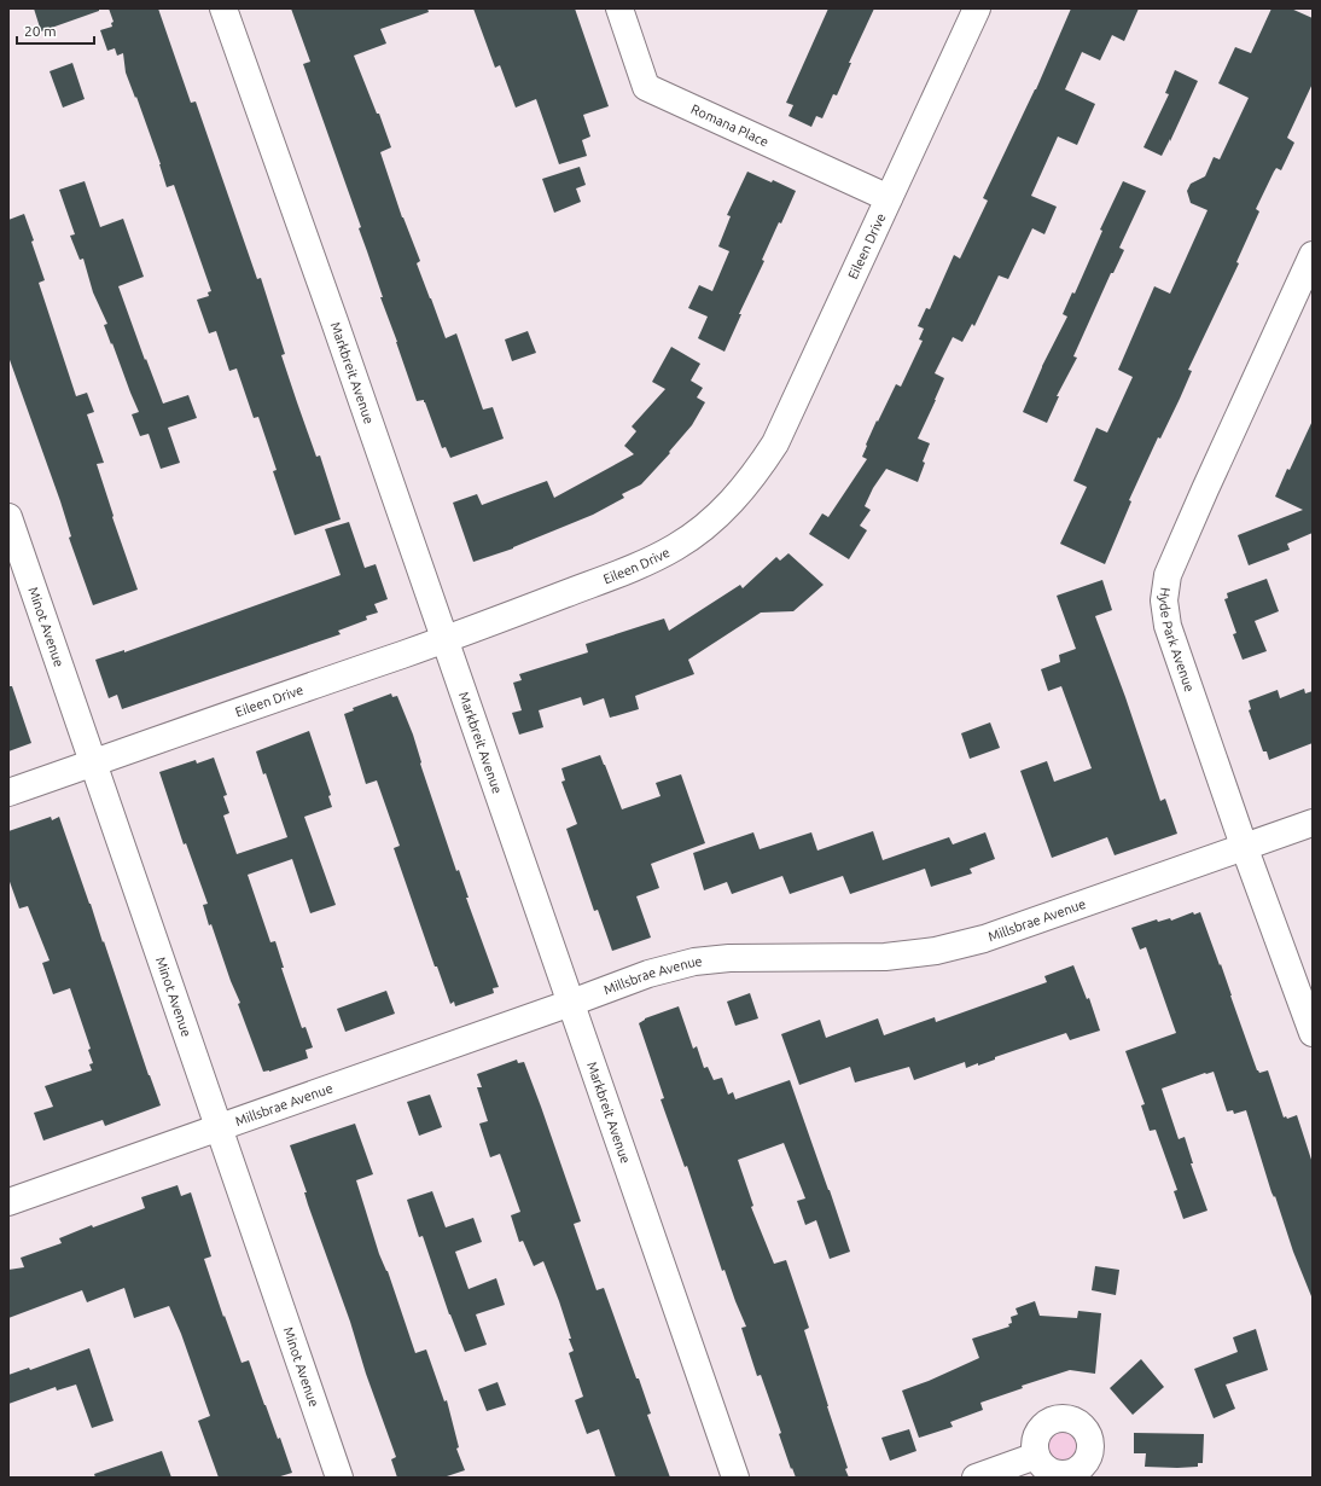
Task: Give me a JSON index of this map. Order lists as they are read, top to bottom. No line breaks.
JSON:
{"streets":{"street":["Romana Place","Eileen Drive","Markbreit Avenue","Minot Avenue","Hyde Park Avenue","Millsbrae Avenue"]},"crossings":[["Romana Place","Eileen Drive"],["Eileen Drive","Markbreit Avenue"],["Eileen Drive","Minot Avenue"],["Markbreit Avenue","Millsbrae Avenue"],["Minot Avenue","Millsbrae Avenue"],["Hyde Park Avenue","Millsbrae Avenue"]],"scale_bar":"20 m"}
